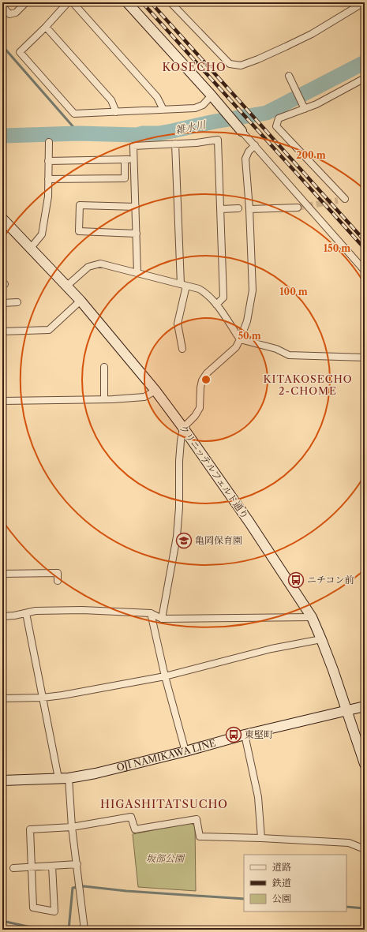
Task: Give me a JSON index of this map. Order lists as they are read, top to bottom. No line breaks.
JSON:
{"streets":{"street":["クリニッテルフェルド通り","OJI NAMIKAWA LINE"]},"crossings":[["クリニッテルフェルド通り","OJI NAMIKAWA LINE"]],"districts":["KOSECHO","KITAKOSECHO 2-CHOME","HIGASHITATSUCHO"],"water":["雑水川"],"parks":["坂部公園"],"places":{"school or university":["亀岡保育園"],"bus stop":["ニチコン前","東堅町"]},"legend":["道路","鉄道","公園"],"rings":["200 m","150 m","100 m","50 m"]}
